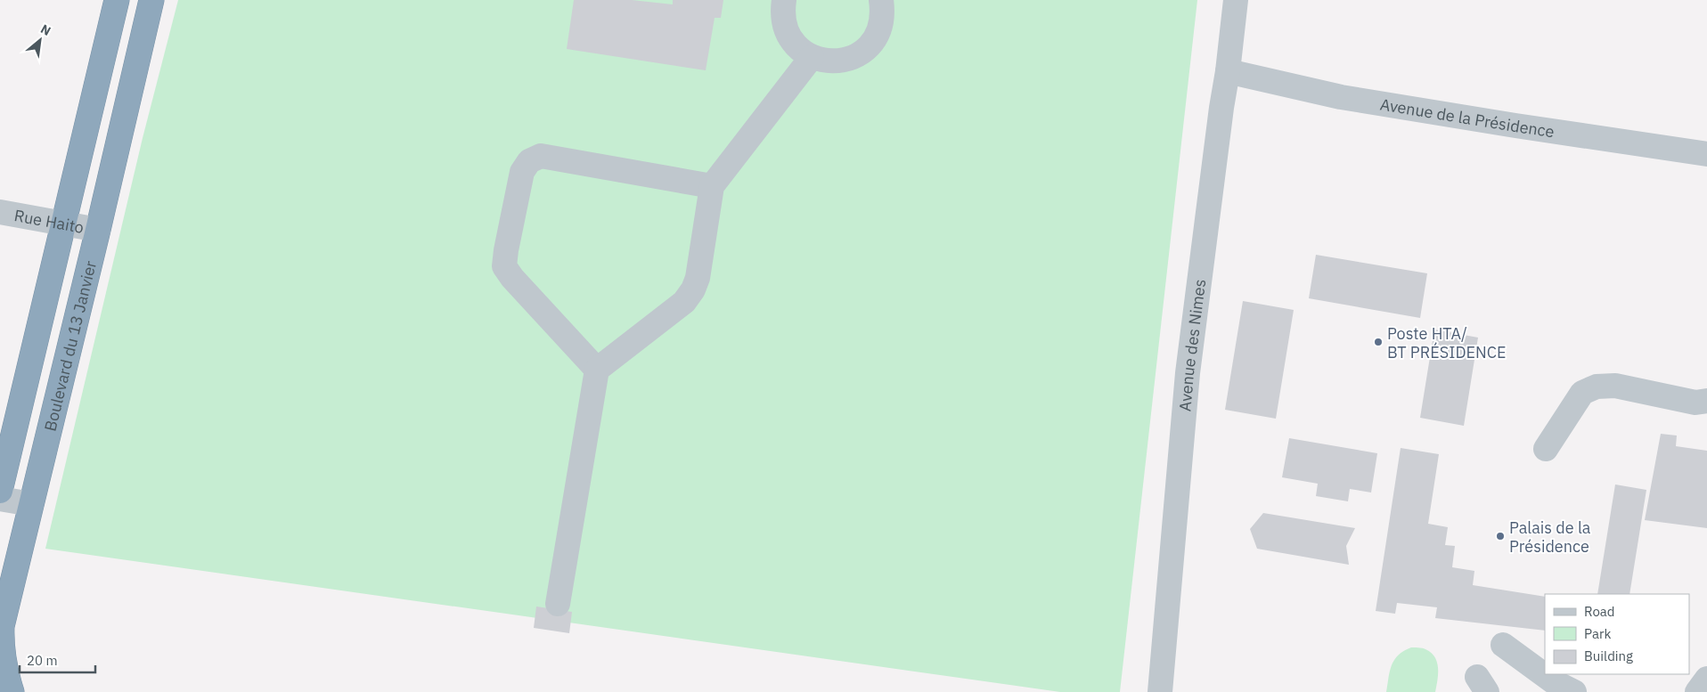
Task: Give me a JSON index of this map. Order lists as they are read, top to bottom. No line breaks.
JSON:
{"streets":{"highway":["Boulevard du 13 Janvier"],"street":["Avenue de la Présidence","Rue Haito","Avenue des Nimes"]},"crossings":[["Avenue de la Présidence","Avenue des Nimes"],["Rue Haito","Boulevard du 13 Janvier"]],"places":["Poste HTA/ BT PRÉSIDENCE","Palais de la Présidence"],"legend":["Road","Park","Building"],"scale_bar":"20 m","north":"top right"}
